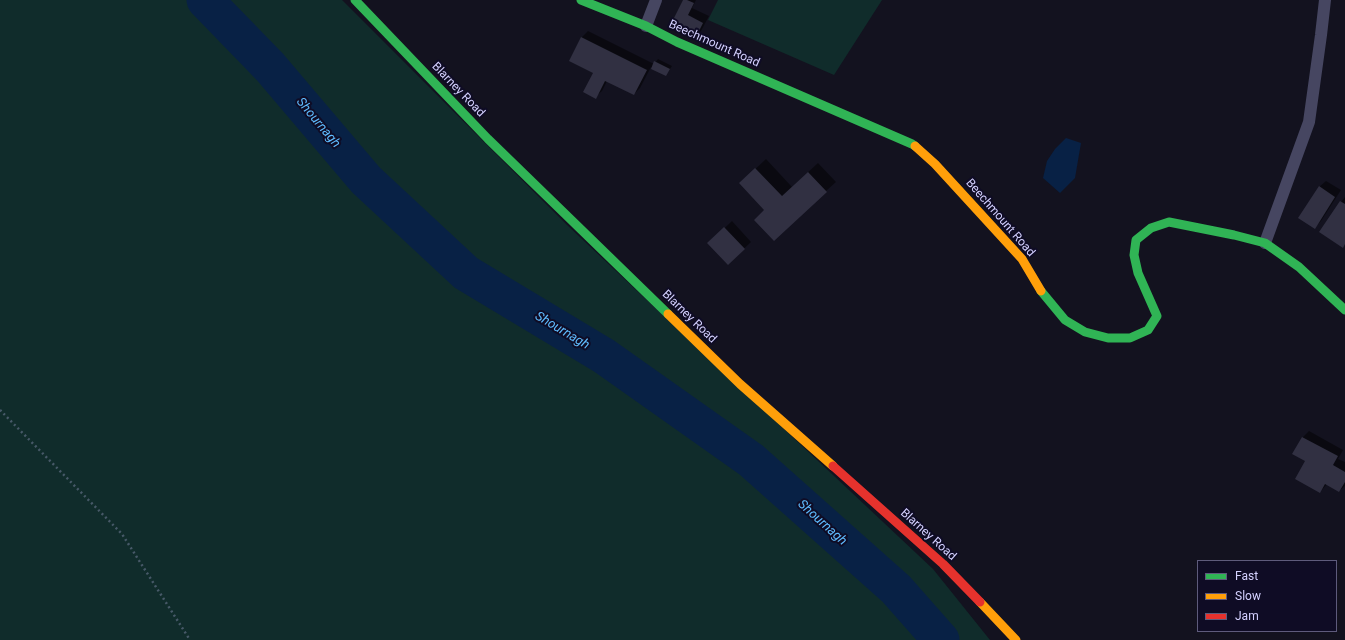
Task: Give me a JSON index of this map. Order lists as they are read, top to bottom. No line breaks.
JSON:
{"streets":{"street":["Beechmount Road","Blarney Road"]},"water":["Shournagh"],"legend":["Fast","Slow","Jam"]}
